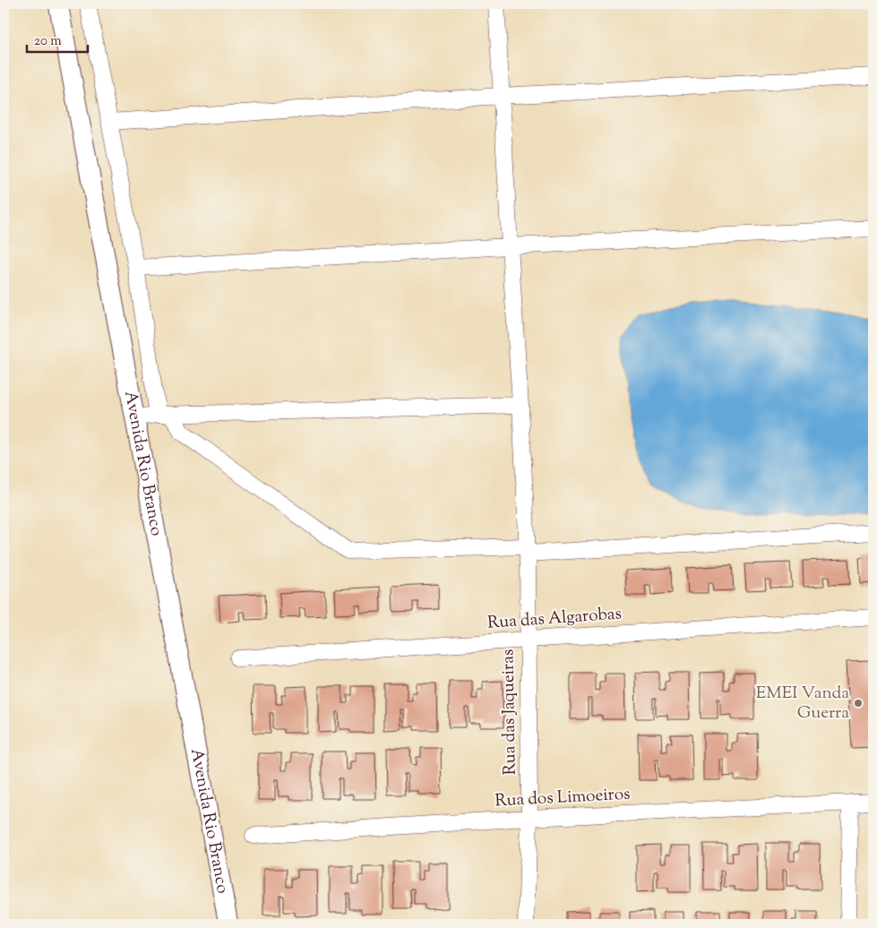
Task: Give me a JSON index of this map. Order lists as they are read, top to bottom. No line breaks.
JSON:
{"streets":{"street":["Avenida Rio Branco","Rua das Algarobas","Rua das Jaqueiras","Rua dos Limoeiros"]},"crossings":[["Rua das Algarobas","Rua das Jaqueiras"],["Rua das Jaqueiras","Rua dos Limoeiros"]],"places":["EMEI Vanda Guerra"],"scale_bar":"20 m"}
